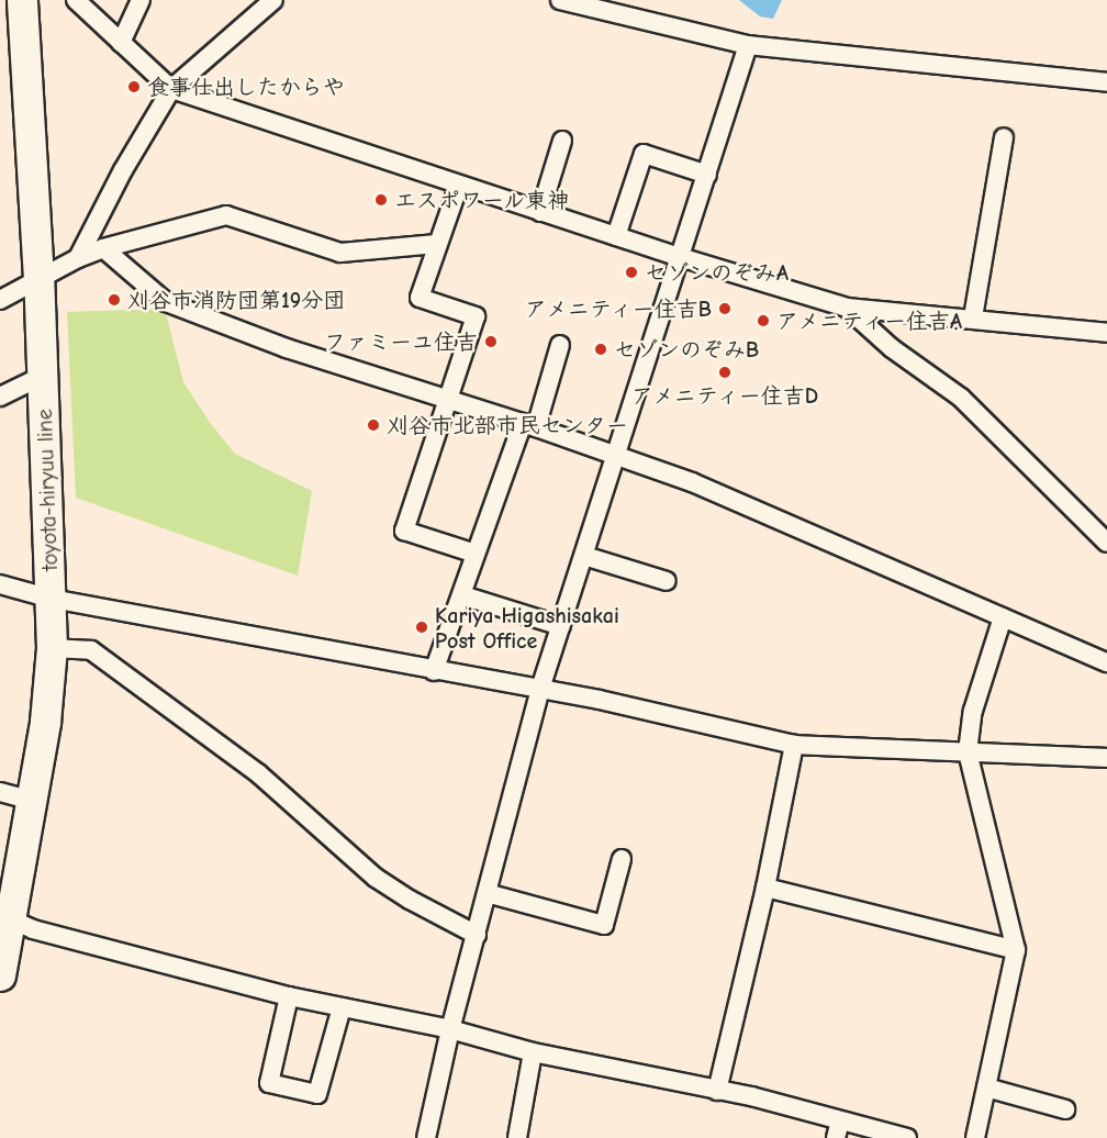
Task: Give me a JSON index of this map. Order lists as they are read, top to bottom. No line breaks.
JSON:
{"streets":{"main road":["toyota-hiryuu line"]},"places":["食事仕出したからや","エスポワール東神","セゾンのぞみA","刈谷市消防団第19分団","アメニティー住吉B","アメニティー住吉A","ファミーユ住吉","セゾンのぞみB","アメニティー住吉D","刈谷市北部市民センター","Kariya Higashisakai Post Office"]}
